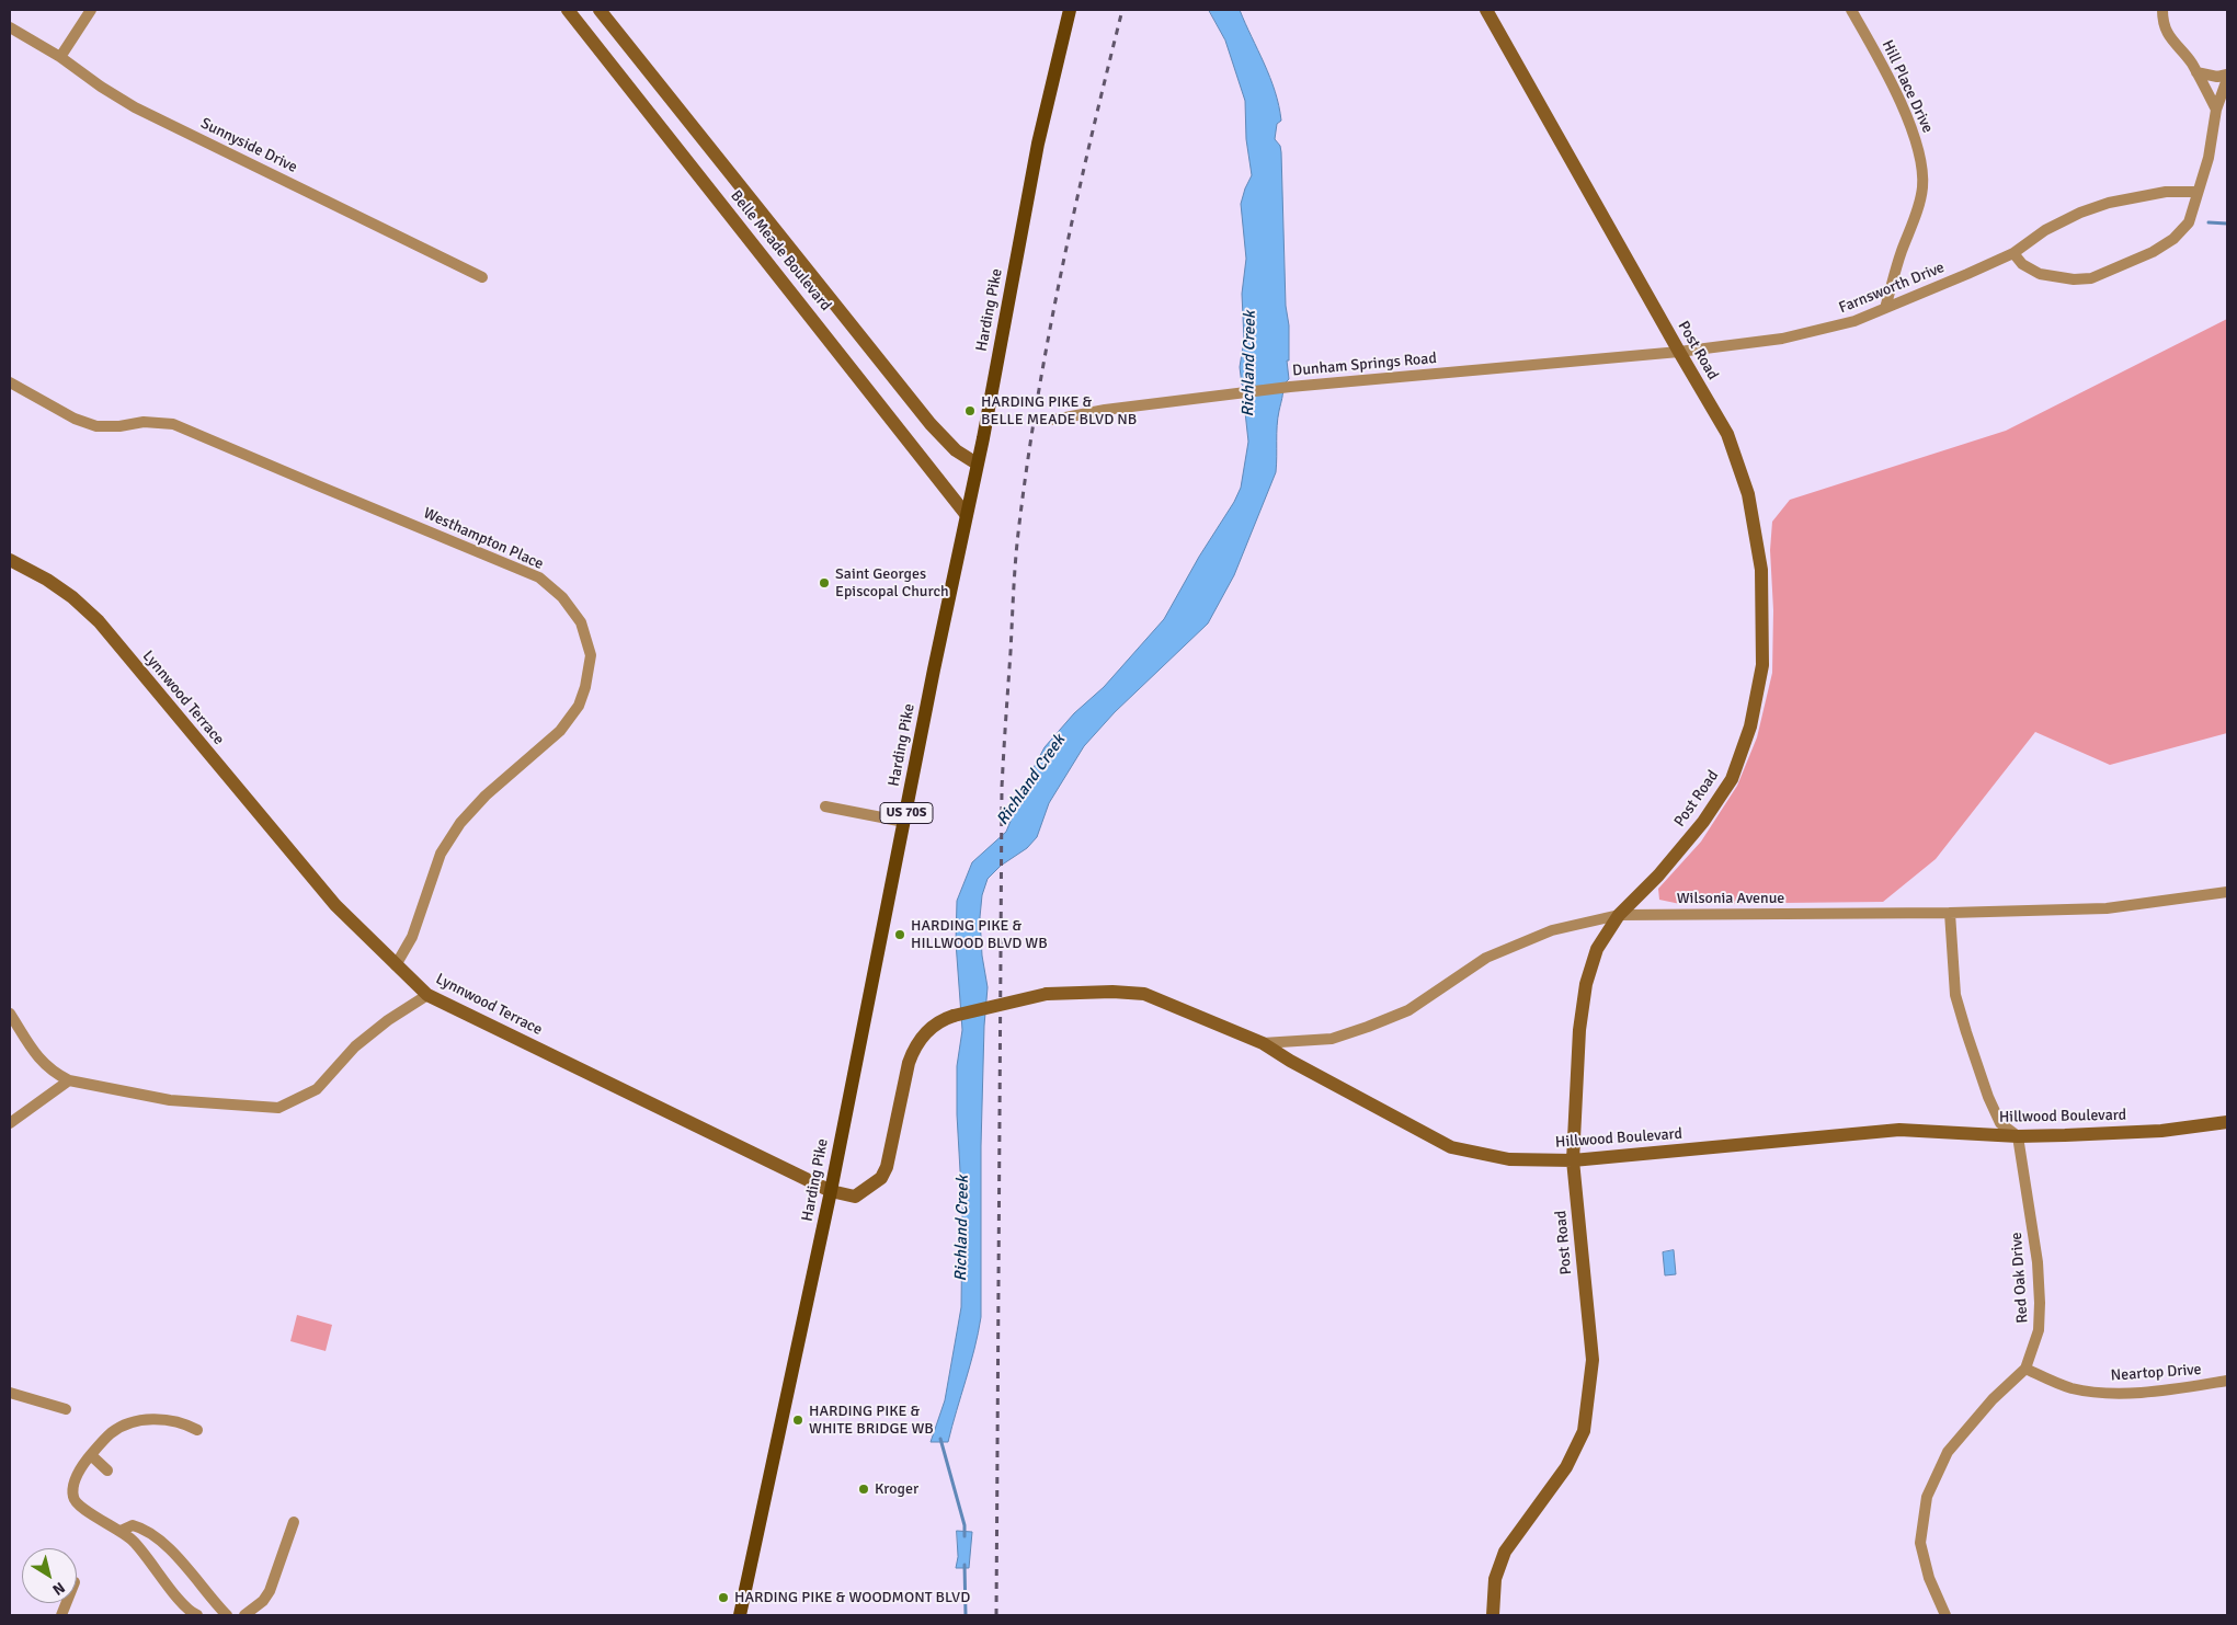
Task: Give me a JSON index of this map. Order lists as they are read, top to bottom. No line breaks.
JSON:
{"streets":{"main road":["Harding Pike","US 70S"],"street":["Hill Place Drive","Sunnyside Drive","Belle Meade Boulevard","Farnsworth Drive","Post Road","Dunham Springs Road","Westhampton Place","Lynnwood Terrace","Wilsonia Avenue","Hillwood Boulevard","Red Oak Drive","Neartop Drive"]},"crossings":[["Hill Place Drive","Farnsworth Drive"],["Belle Meade Boulevard","Harding Pike"],["Farnsworth Drive","Post Road"],["Farnsworth Drive","Dunham Springs Road"],["Harding Pike","Lynnwood Terrace"],["Post Road","Dunham Springs Road"],["Post Road","Wilsonia Avenue"],["Post Road","Hillwood Boulevard"],["Westhampton Place","Lynnwood Terrace"],["Lynnwood Terrace","Hillwood Boulevard"],["Wilsonia Avenue","Hillwood Boulevard"],["Hillwood Boulevard","Red Oak Drive"],["Red Oak Drive","Neartop Drive"]],"water":["Richland Creek"],"places":["HARDING PIKE & BELLE MEADE BLVD NB","Saint Georges Episcopal Church","HARDING PIKE & HILLWOOD BLVD WB","HARDING PIKE & WHITE BRIDGE WB","Kroger","HARDING PIKE & WOODMONT BLVD"],"north":"bottom right"}
